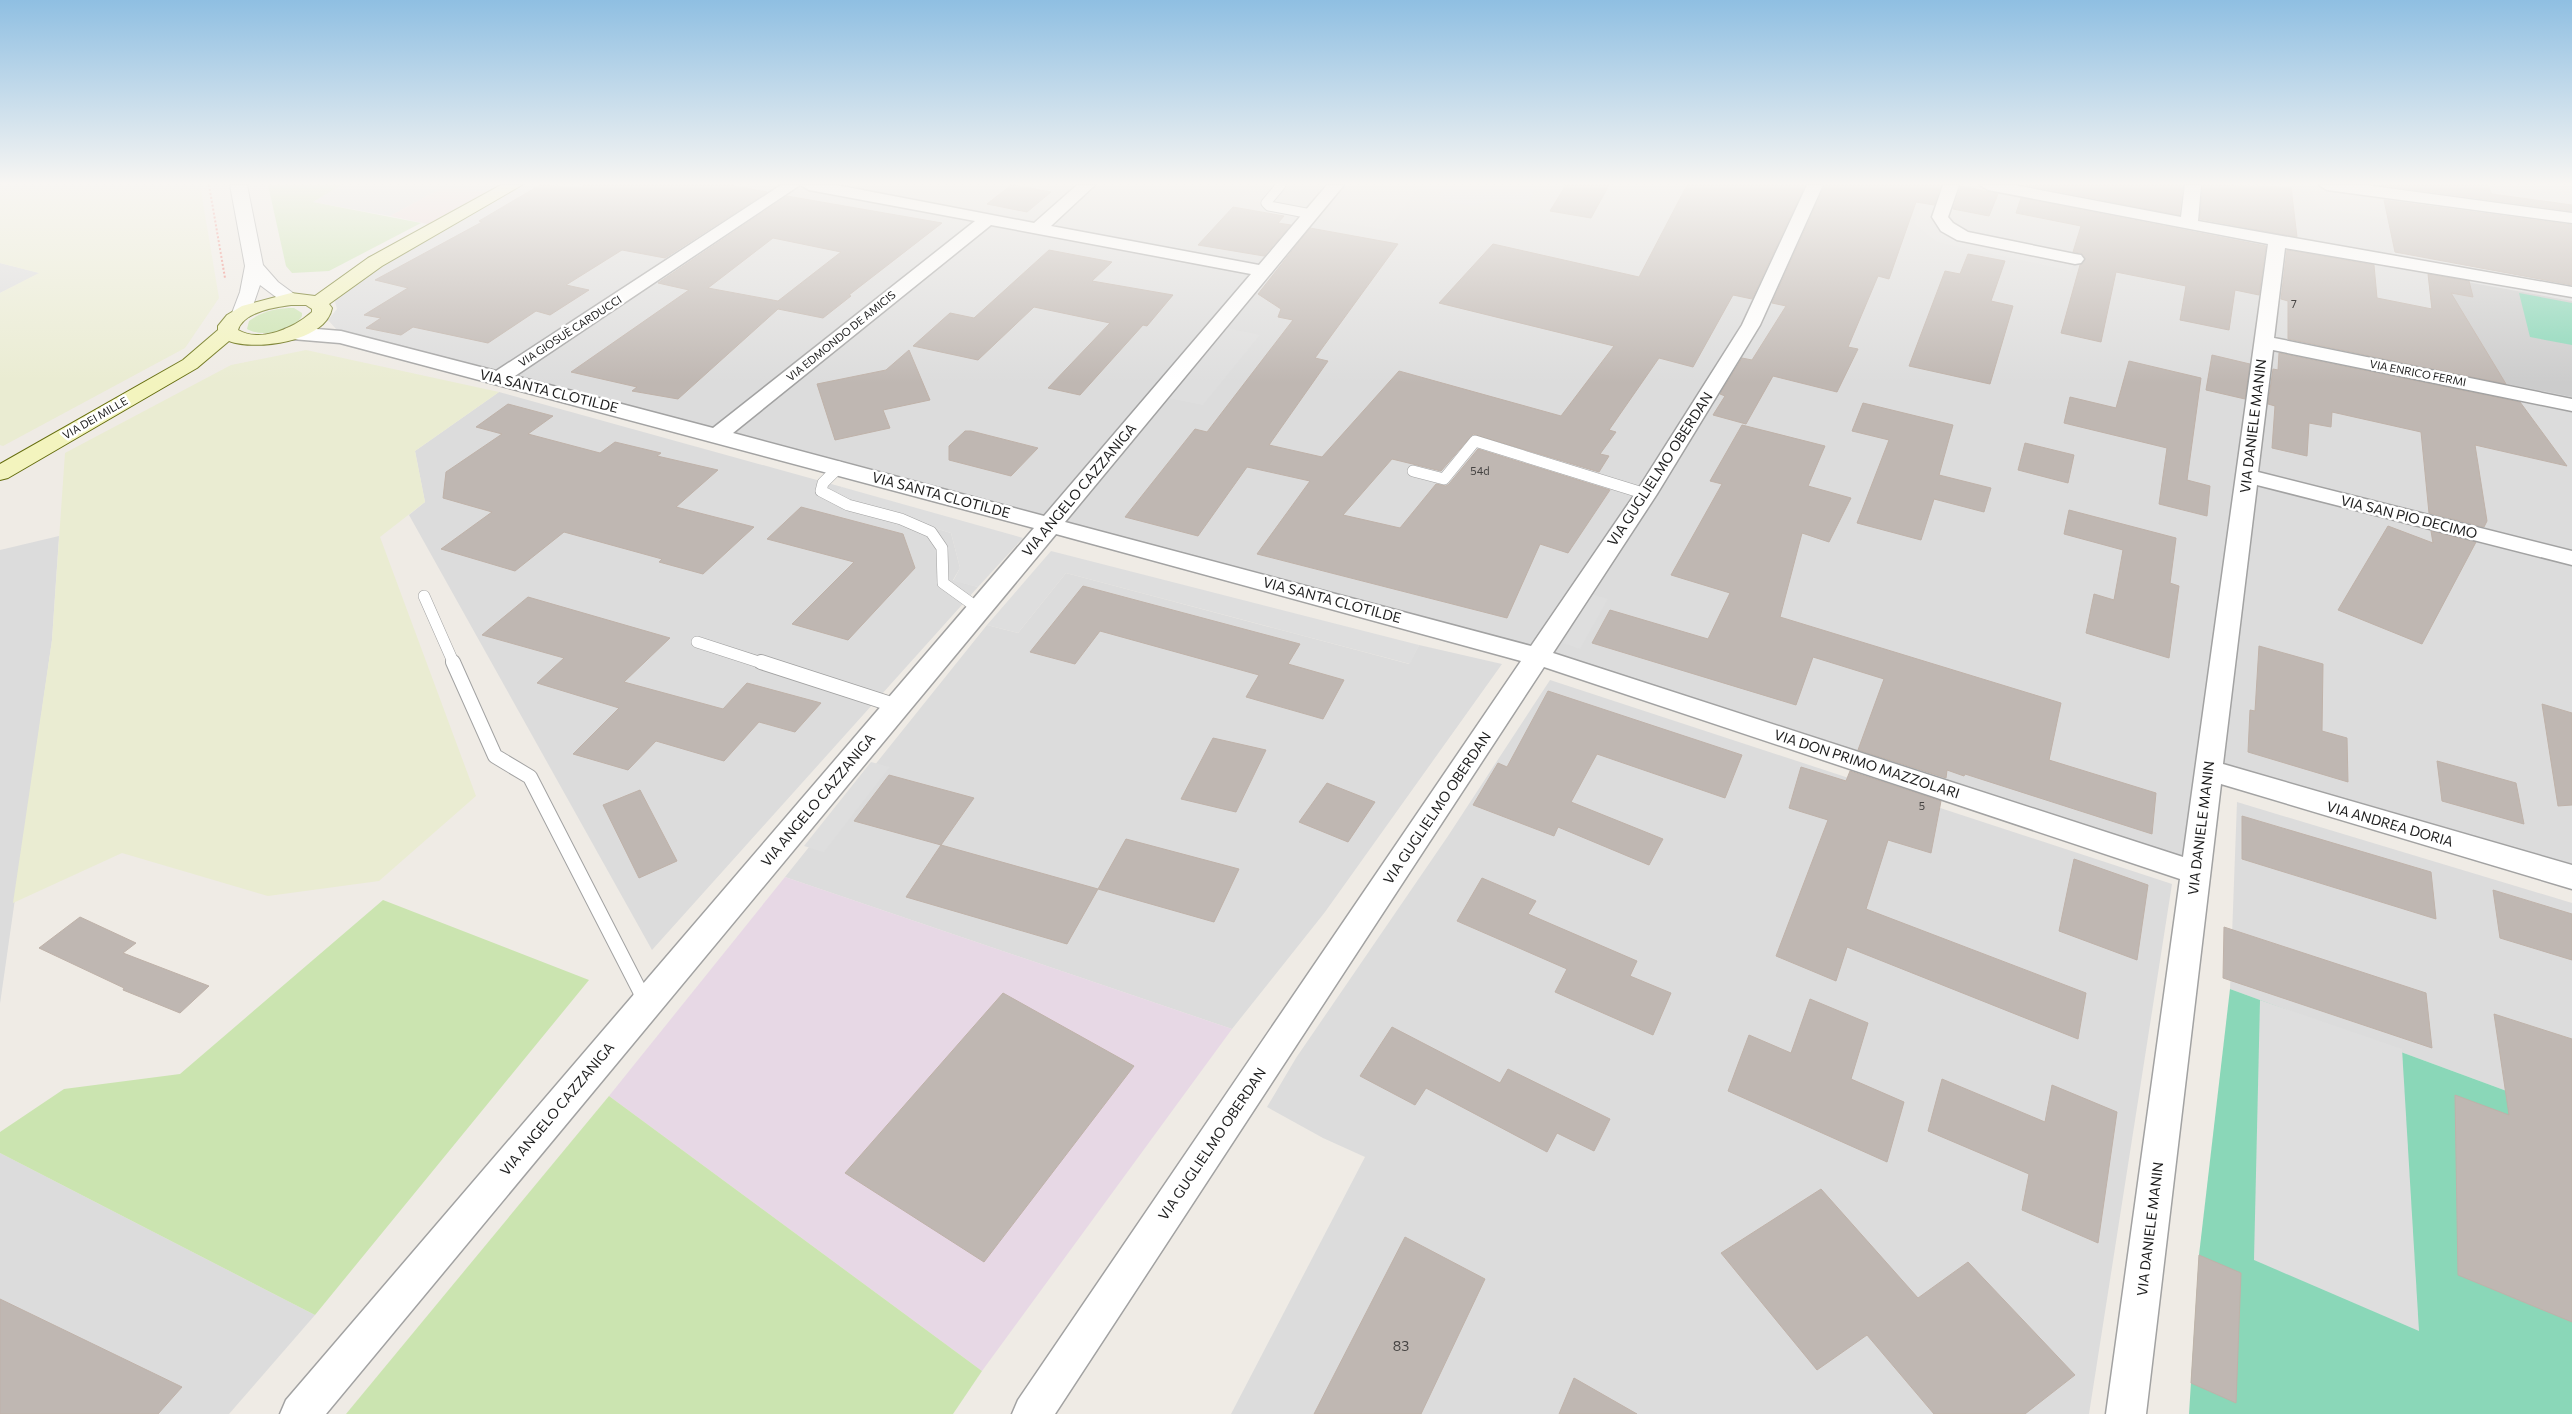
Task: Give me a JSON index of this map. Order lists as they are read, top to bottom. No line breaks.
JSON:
{"streets":{"main road":["VIA DEI MILLE"],"street":["VIA GIOSUÈ CARDUCCI","VIA EDMONDO DE AMICIS","VIA ENRICO FERMI","VIA SANTA CLOTILDE","VIA DANIELE MANIN","VIA GUGLIELMO OBERDAN","VIA ANGELO CAZZANIGA","VIA SAN PIO DECIMO","VIA DON PRIMO MAZZOLARI","VIA ANDREA DORIA"]},"crossings":[["VIA GIOSUÈ CARDUCCI","VIA SANTA CLOTILDE"],["VIA EDMONDO DE AMICIS","VIA SANTA CLOTILDE"],["VIA ENRICO FERMI","VIA DANIELE MANIN"],["VIA SANTA CLOTILDE","VIA GUGLIELMO OBERDAN"],["VIA SANTA CLOTILDE","VIA ANGELO CAZZANIGA"],["VIA SANTA CLOTILDE","VIA DON PRIMO MAZZOLARI"],["VIA DANIELE MANIN","VIA SAN PIO DECIMO"],["VIA DANIELE MANIN","VIA DON PRIMO MAZZOLARI"],["VIA DANIELE MANIN","VIA ANDREA DORIA"],["VIA GUGLIELMO OBERDAN","VIA DON PRIMO MAZZOLARI"]],"house_numbers":["7","54d","5","83"]}
